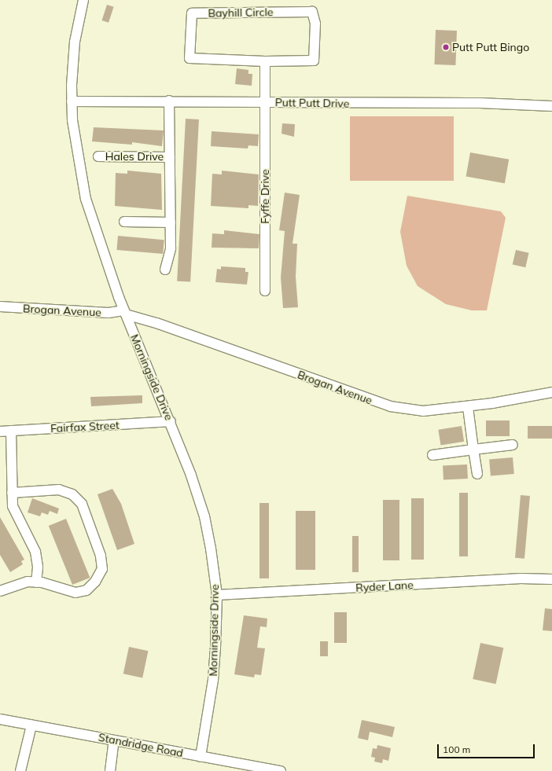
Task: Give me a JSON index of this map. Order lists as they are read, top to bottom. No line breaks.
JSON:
{"streets":{"street":["Bayhill Circle","Putt Putt Drive","Hales Drive","Fyffe Drive","Brogan Avenue","Morningside Drive","Fairfax Street","Ryder Lane","Standridge Road"]},"crossings":[["Putt Putt Drive","Hales Drive"],["Putt Putt Drive","Fyffe Drive"],["Putt Putt Drive","Morningside Drive"],["Brogan Avenue","Morningside Drive"],["Morningside Drive","Fairfax Street"],["Morningside Drive","Ryder Lane"],["Morningside Drive","Standridge Road"]],"places":["Putt Putt Bingo"],"scale_bar":"100 m"}
